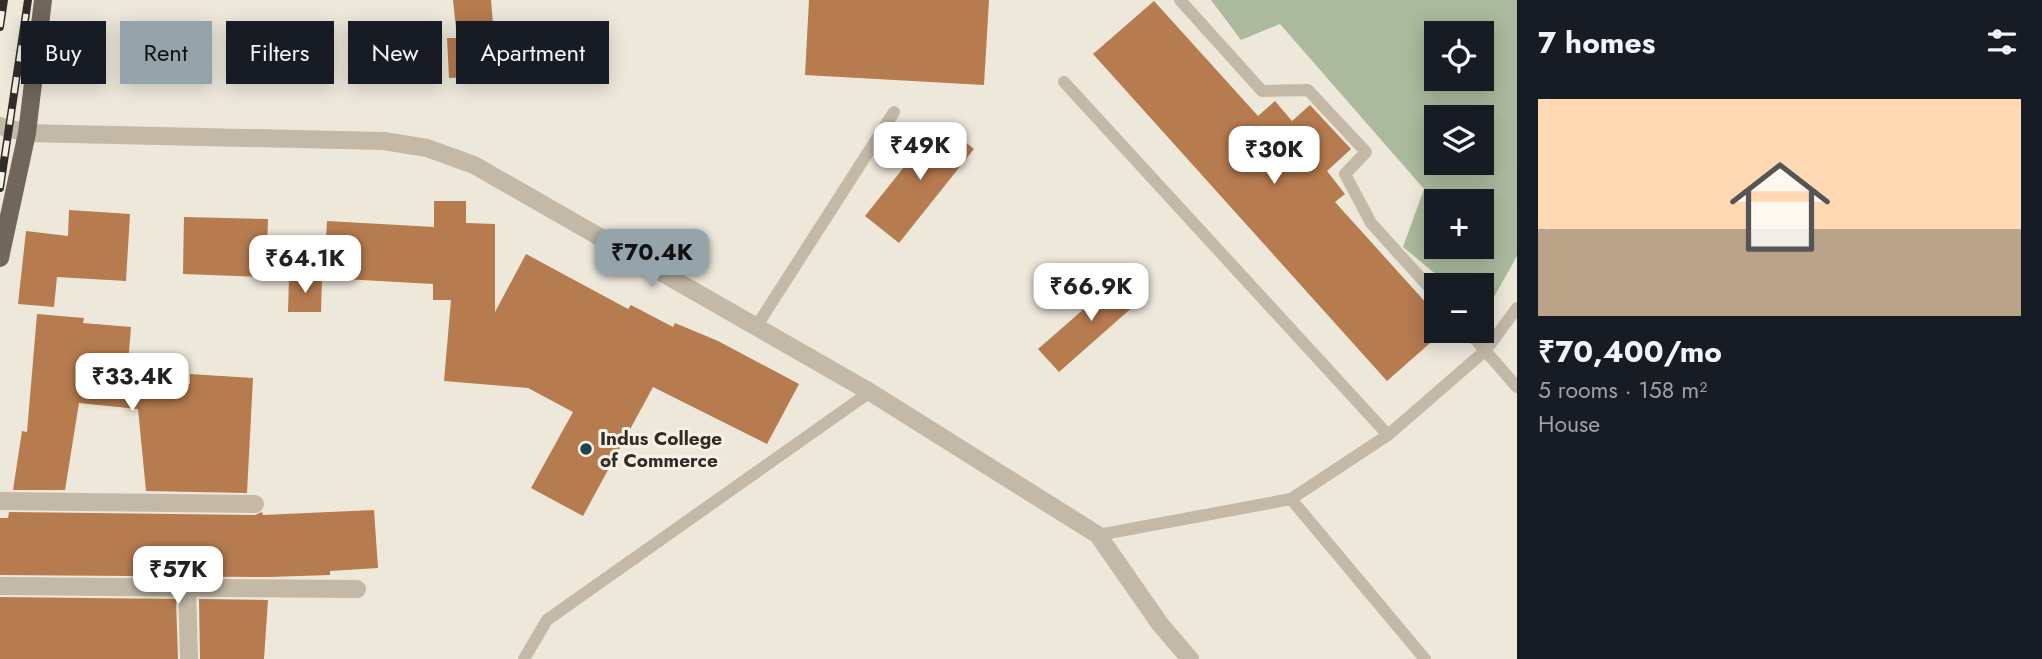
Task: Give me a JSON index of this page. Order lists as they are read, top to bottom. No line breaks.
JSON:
{"places":["Indus College of Commerce"],"page":{"heading":"7 homes","map_buttons":["+","−"],"chip":["Buy","Rent","Filters","New","Apartment"],"list":[{"name":"₹70,400/mo","note":"5 rooms · 158 m² · House"}],"price":["₹49K","₹30K","₹70.4K","₹64.1K","₹66.9K","₹33.4K","₹57K"]}}
